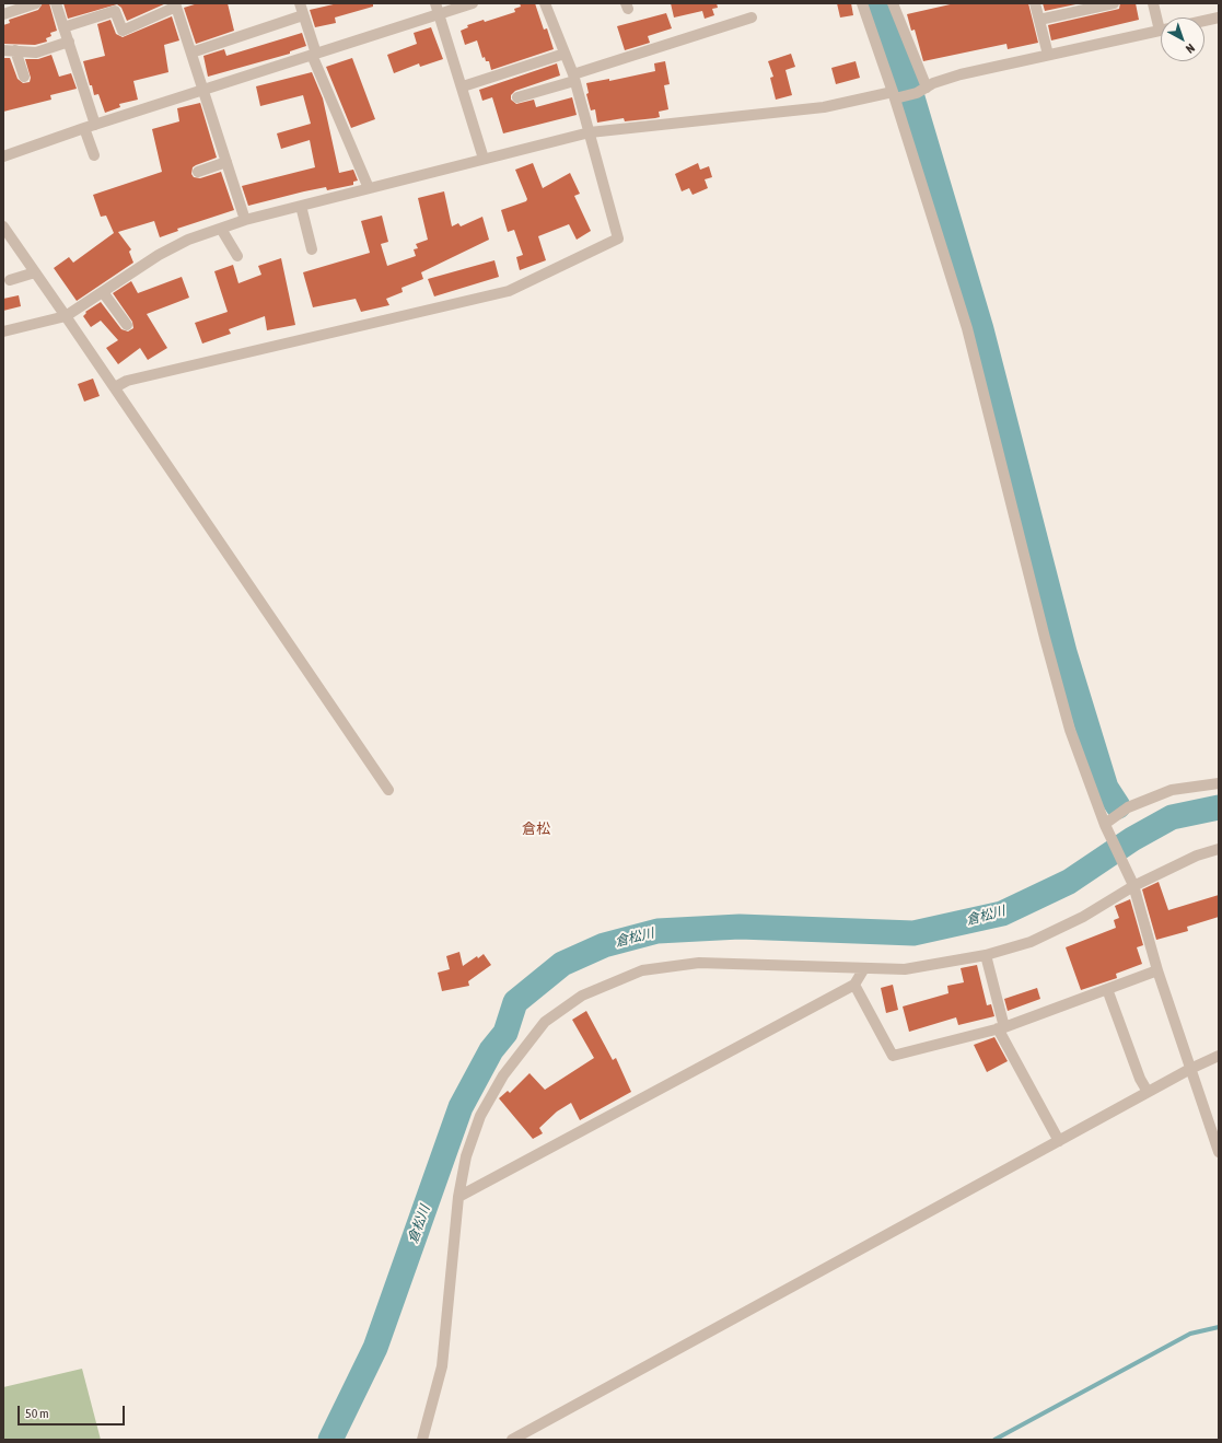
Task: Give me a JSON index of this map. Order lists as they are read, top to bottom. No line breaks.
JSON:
{"districts":["倉松"],"water":["倉松川"],"scale_bar":"50 m","north":"bottom right"}
